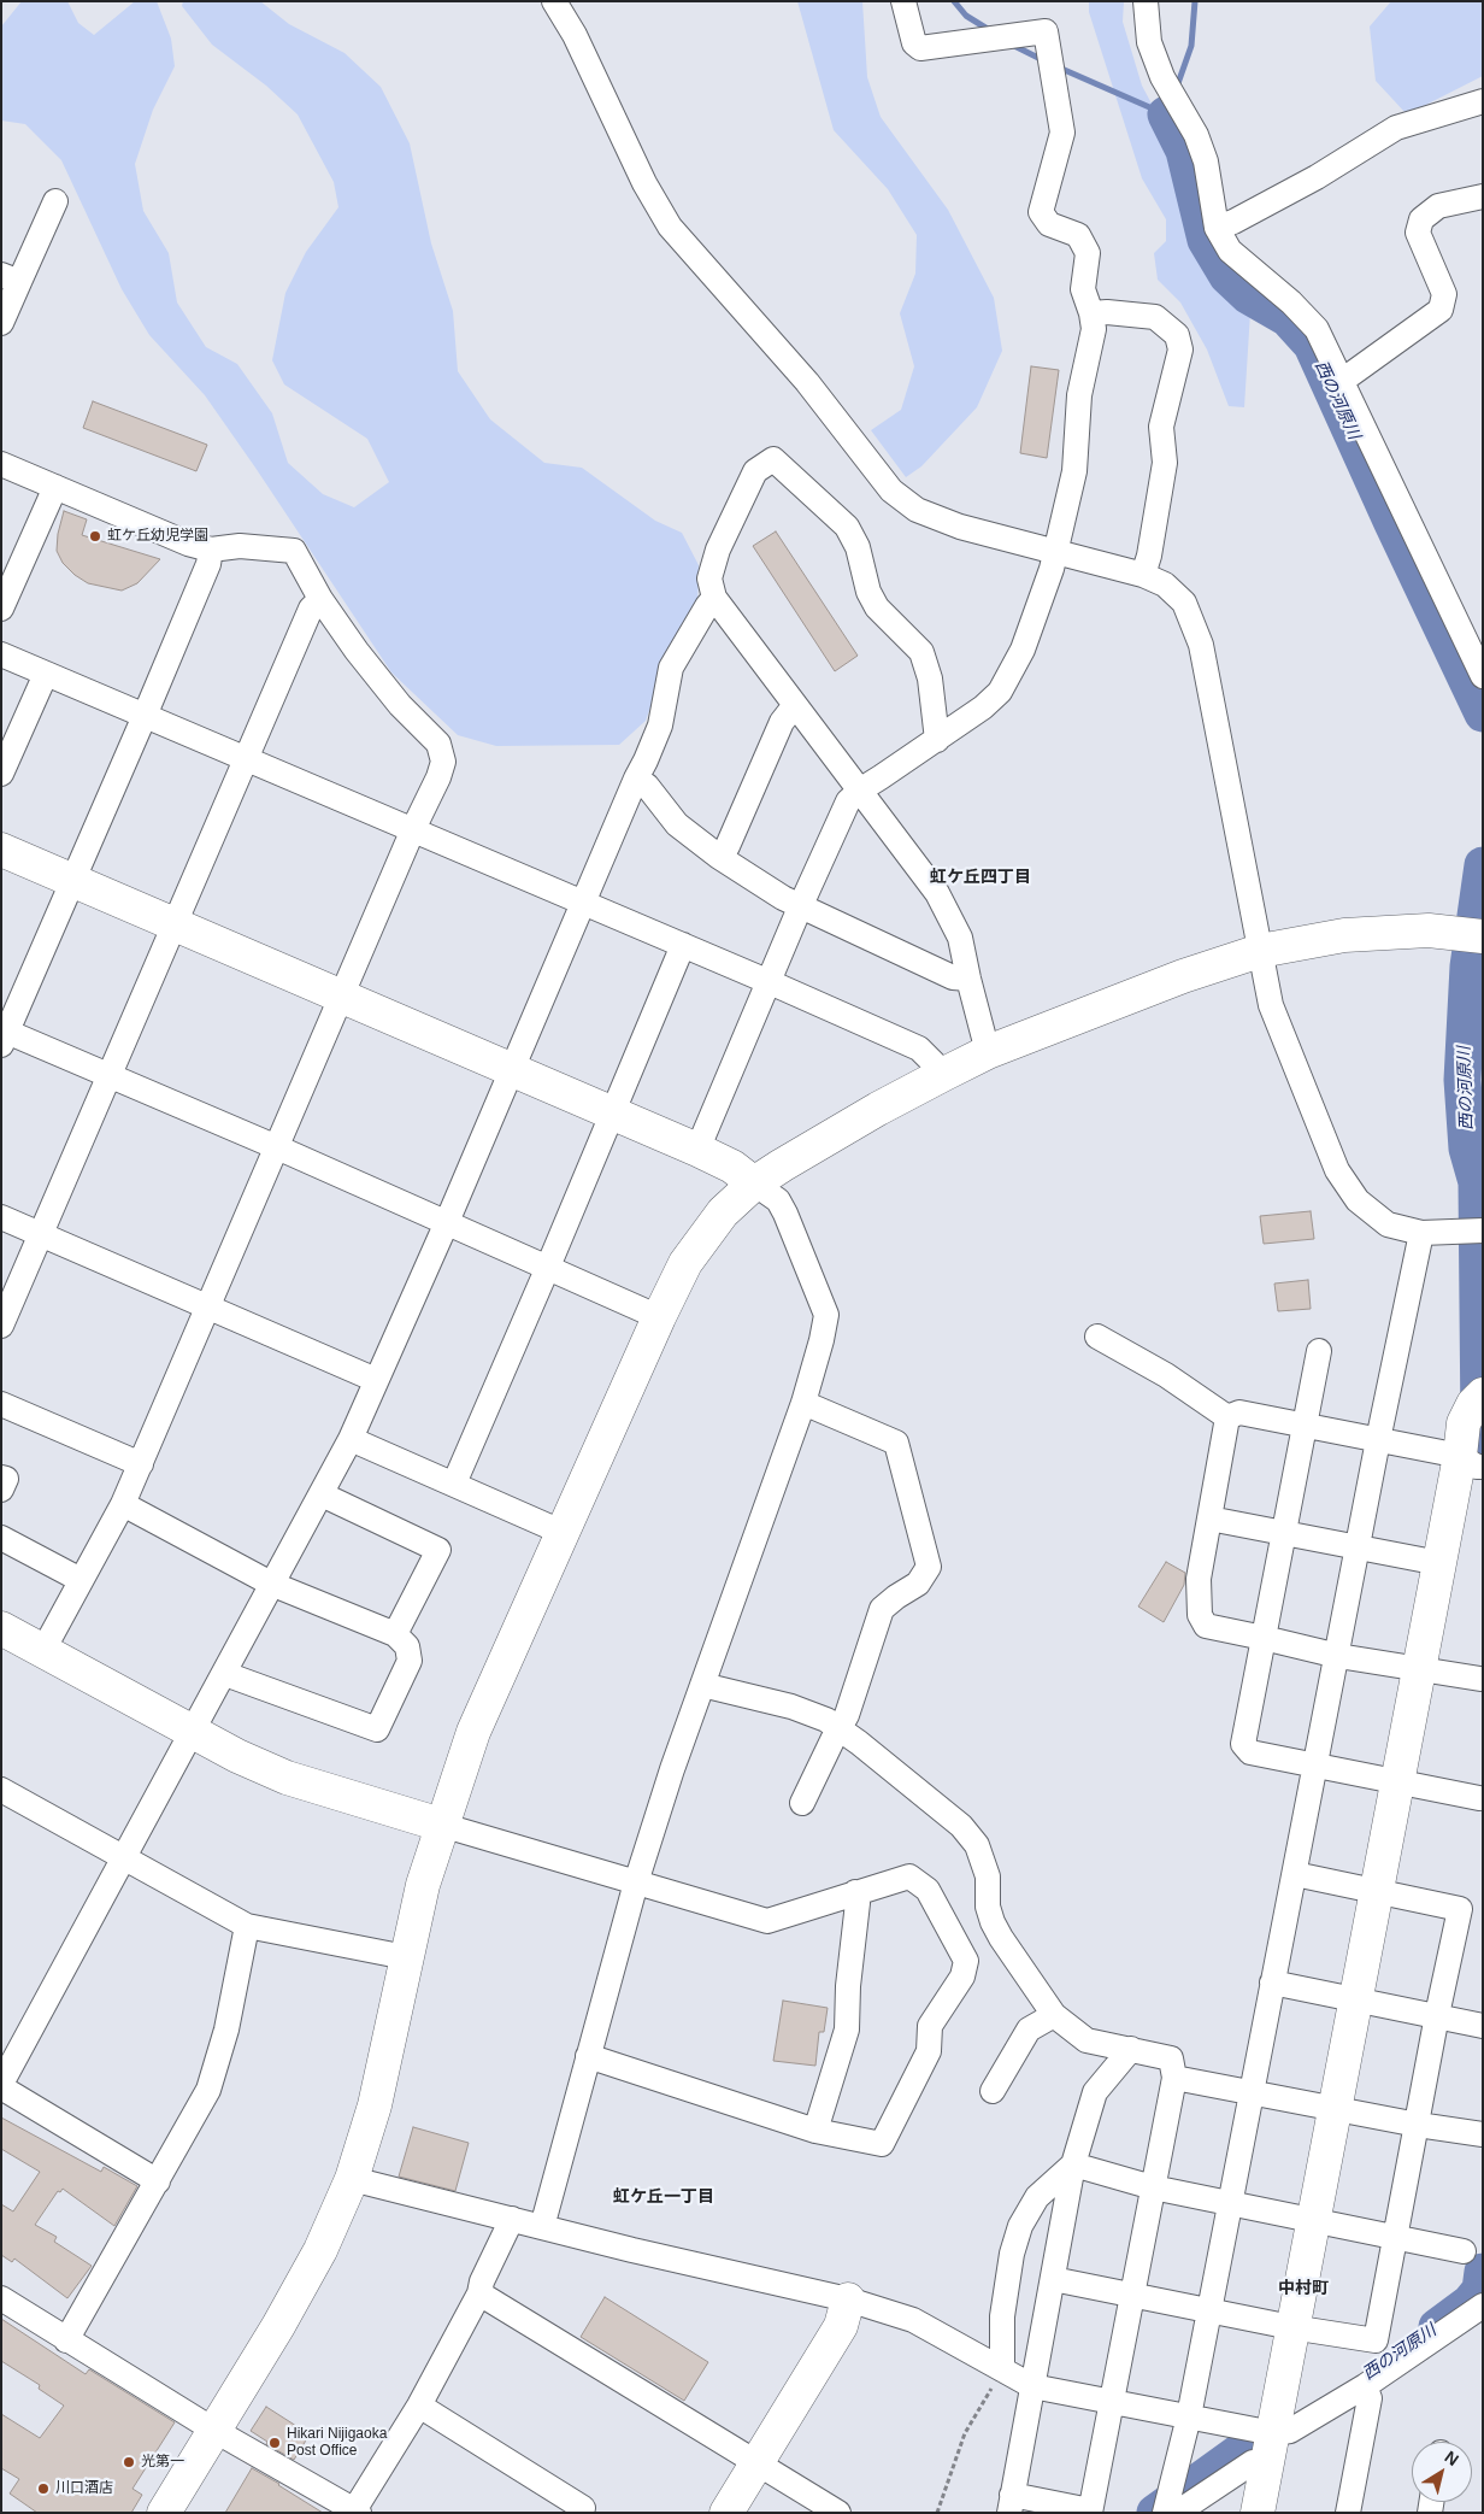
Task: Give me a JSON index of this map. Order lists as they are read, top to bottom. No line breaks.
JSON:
{"districts":["虹ケ丘四丁目","虹ケ丘一丁目","中村町"],"water":["西の河原川"],"places":["虹ケ丘幼児学園","Hikari Nijigaoka Post Office","光第一","川口酒店"],"north":"top right"}
